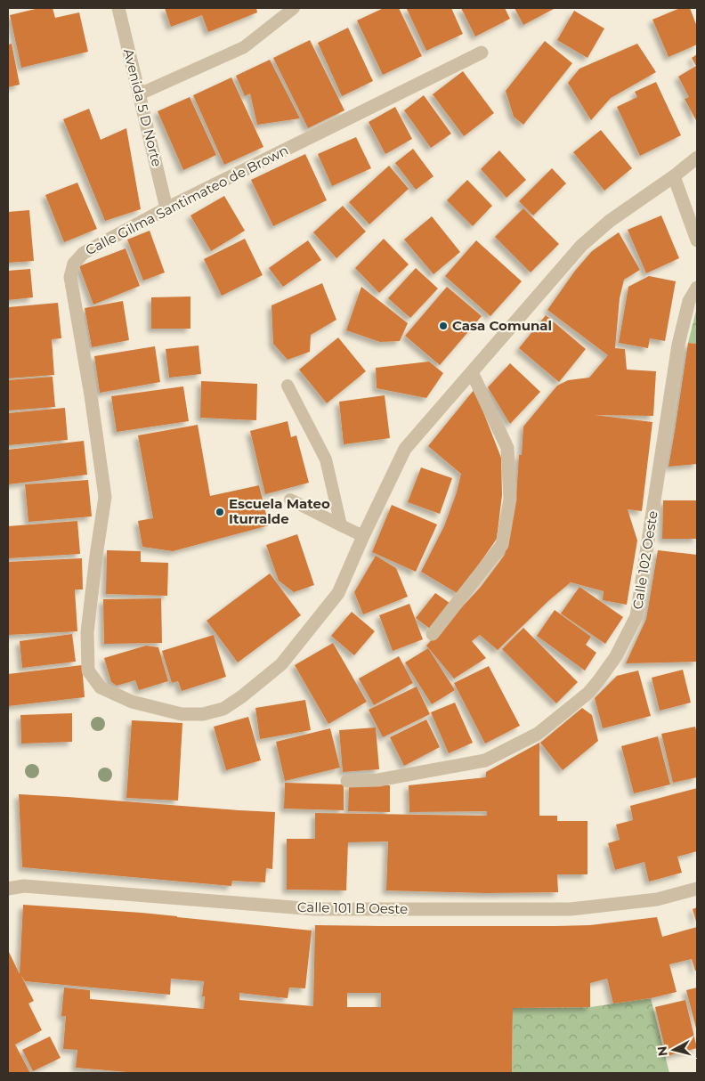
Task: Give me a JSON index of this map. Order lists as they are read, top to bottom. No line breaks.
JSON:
{"streets":{"street":["Avenida 5 D Norte","Calle Gilma Santimateo de Brown","Calle 102 Oeste","Calle 101 B Oeste"]},"crossings":[["Avenida 5 D Norte","Calle Gilma Santimateo de Brown"]],"places":["Casa Comunal","Escuela Mateo Iturralde"],"north":"left"}
